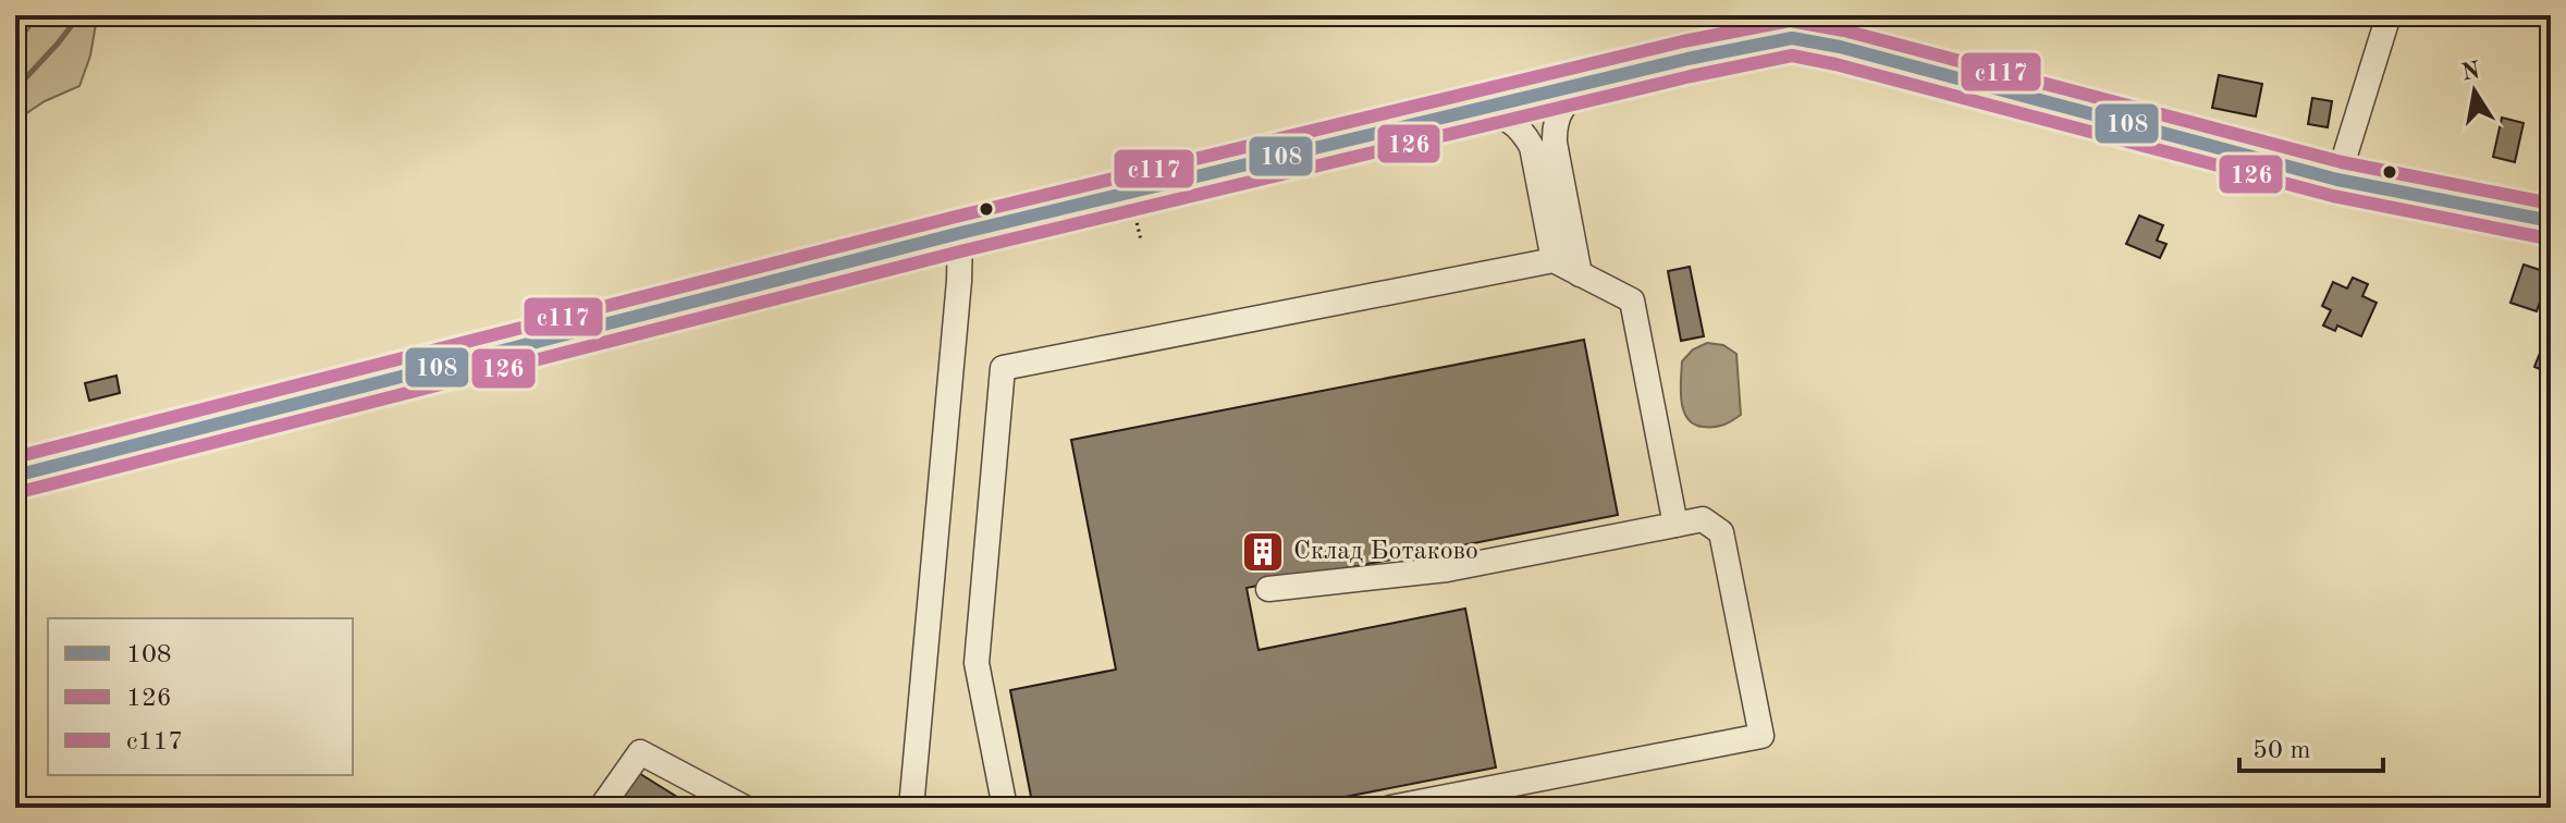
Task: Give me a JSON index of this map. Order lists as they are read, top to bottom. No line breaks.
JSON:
{"places":{"building":["Склад Ботаково"]},"lines":["transit line с117","transit line 108","transit line 126"],"legend":["108","126","с117"],"scale_bar":"50 m","north":"top"}
